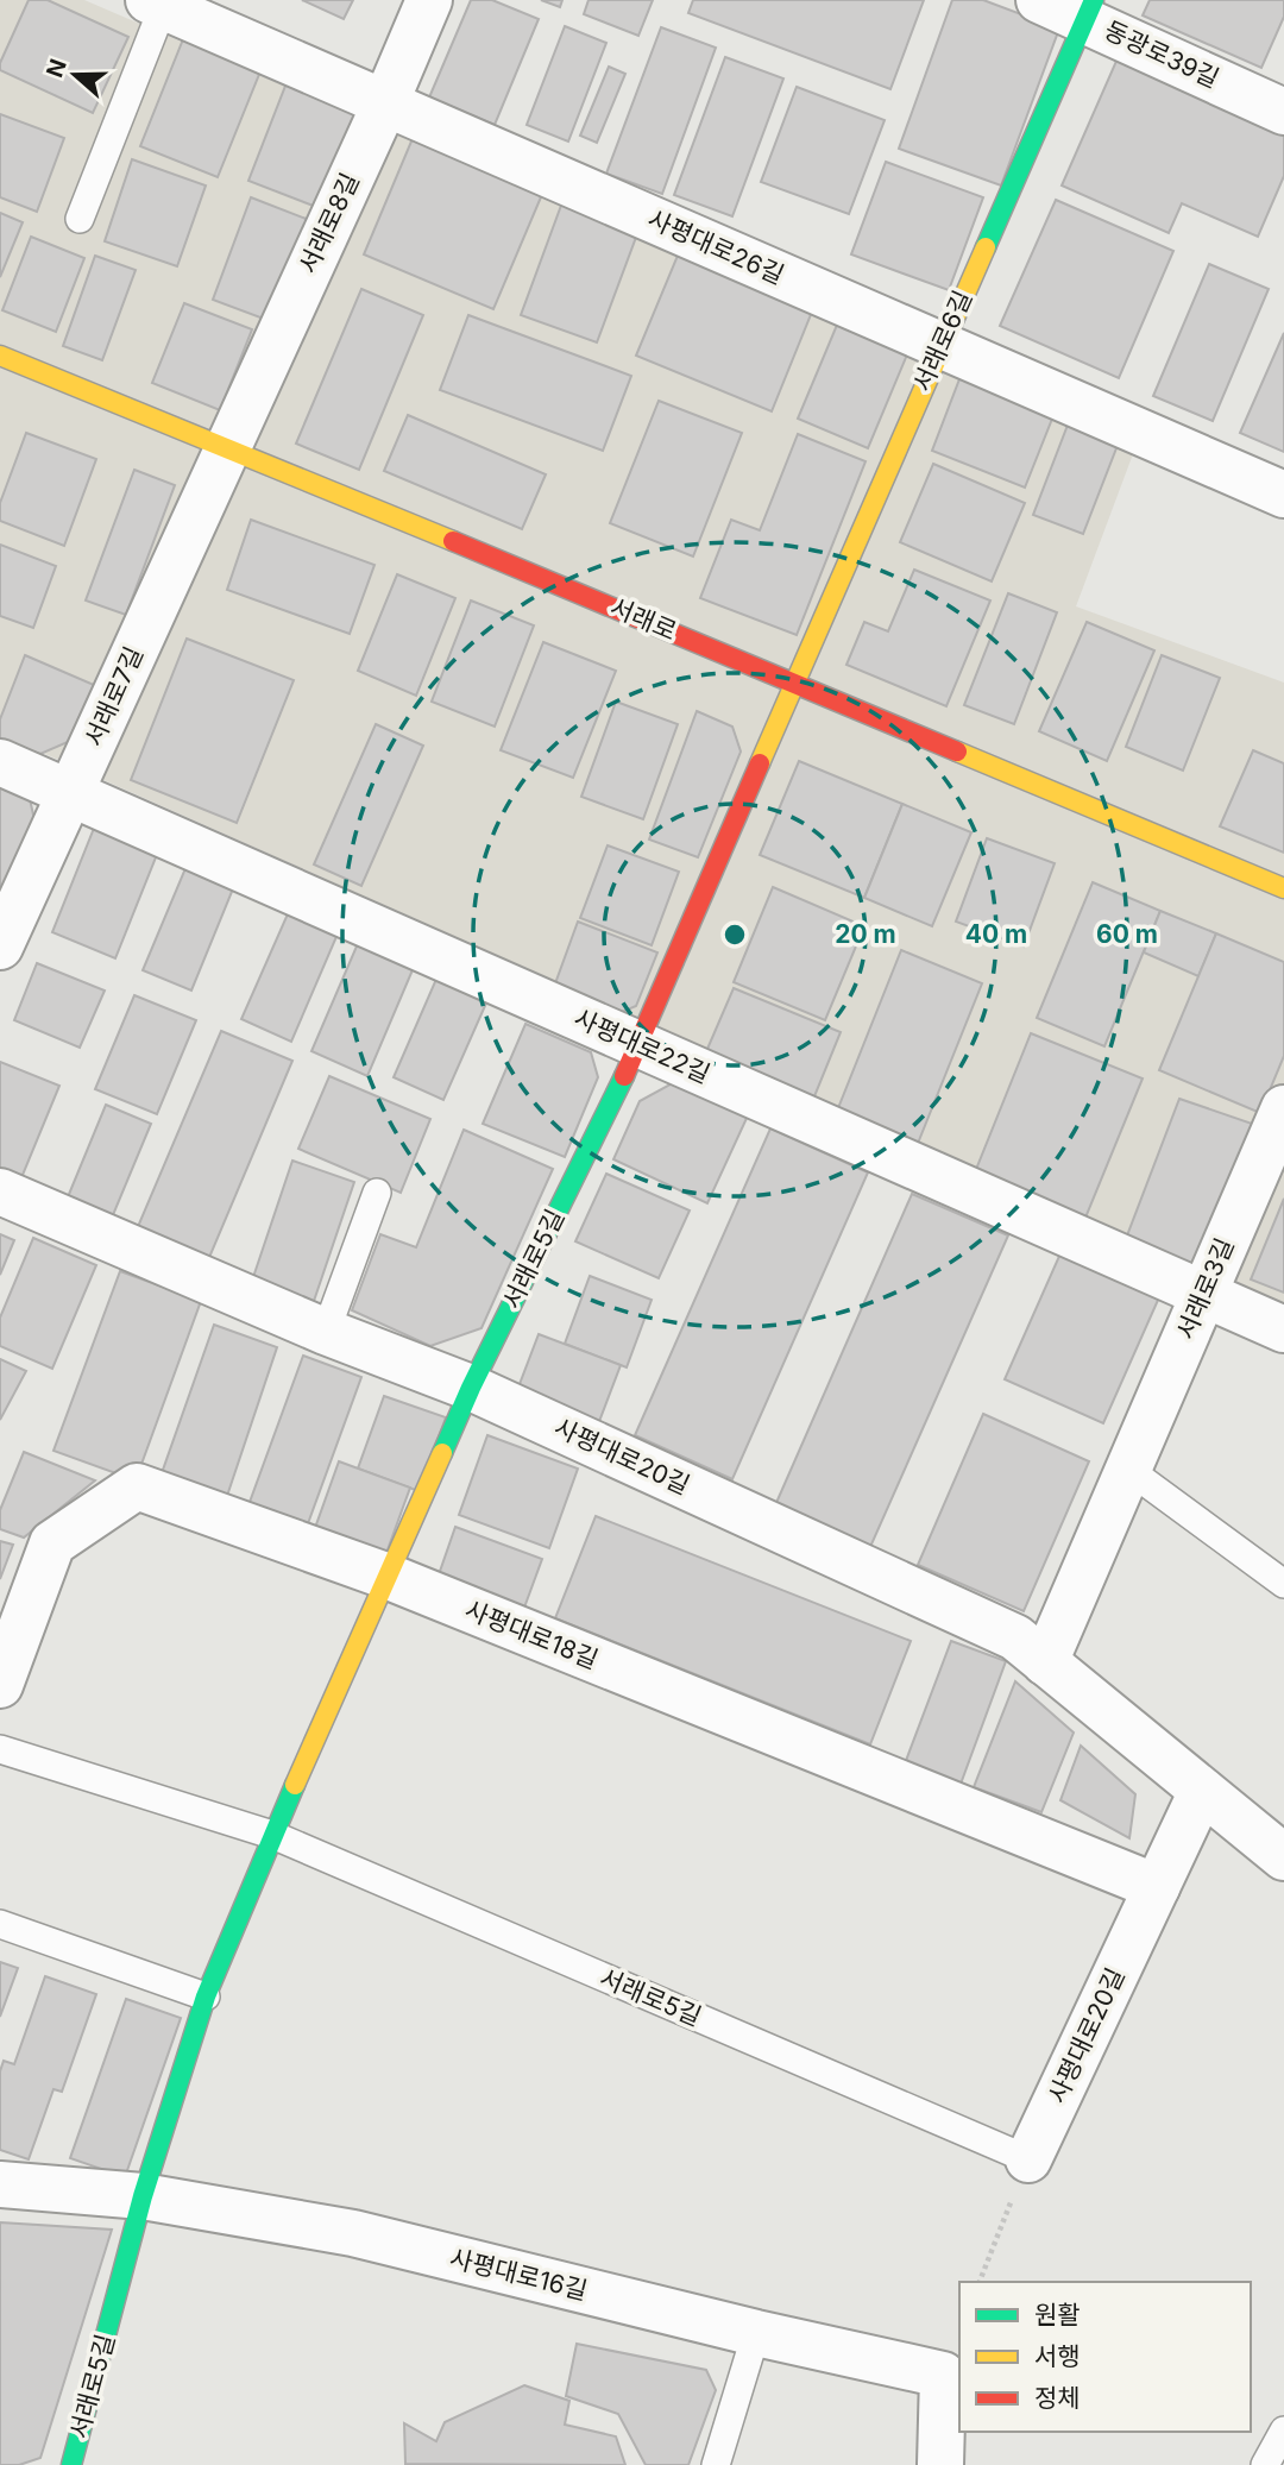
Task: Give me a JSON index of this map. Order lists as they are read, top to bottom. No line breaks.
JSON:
{"streets":{"street":["동광로39길","서래로8길","사평대로26길","서래로6길","서래로","서래로7길","사평대로22길","서래로5길","서래로3길","사평대로20길","사평대로18길","사평대로16길"]},"crossings":[["동광로39길","서래로6길"],["서래로8길","사평대로26길"],["서래로8길","서래로"],["서래로8길","서래로7길"],["사평대로26길","서래로6길"],["서래로6길","서래로"],["서래로6길","서래로5길"],["서래로","서래로7길"],["서래로","서래로5길"],["서래로7길","사평대로22길"],["사평대로22길","서래로5길"],["사평대로22길","서래로3길"],["서래로5길","사평대로20길"],["서래로5길","사평대로18길"],["서래로5길","사평대로16길"],["서래로3길","사평대로20길"],["사평대로20길","사평대로18길"]],"legend":["원활","서행","정체"],"north":"left","rings":["20 m","40 m","60 m"]}
